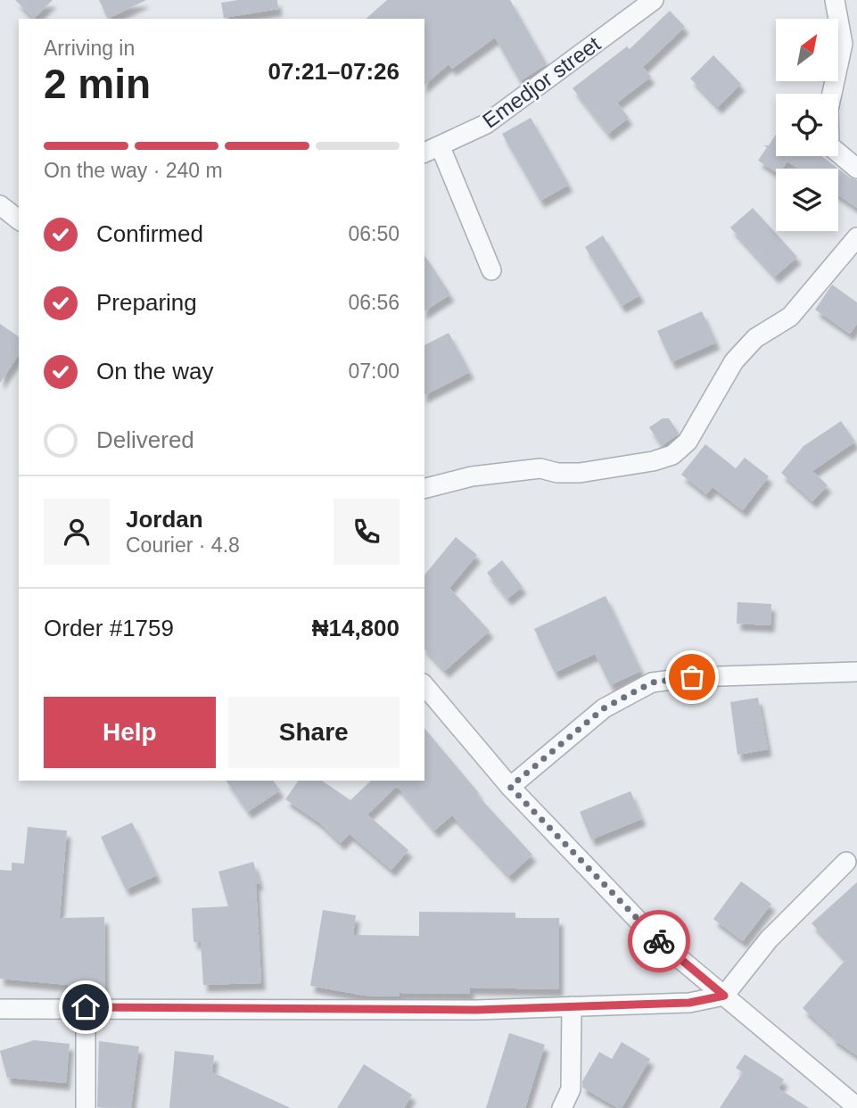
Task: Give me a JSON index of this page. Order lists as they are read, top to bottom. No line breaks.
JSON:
{"streets":{"street":["Emedjor street"]},"north":"top right","page":{"heading":["2 min","Arriving in","07:21–07:26"],"panel":["Jordan","Courier · 4.8","Order #1759","₦14,800"],"bar":"On the way · 240 m","list":[["Confirmed","06:50"],["Preparing","06:56"],["On the way","07:00"],"Delivered"],"buttons":["Help","Share"]}}
